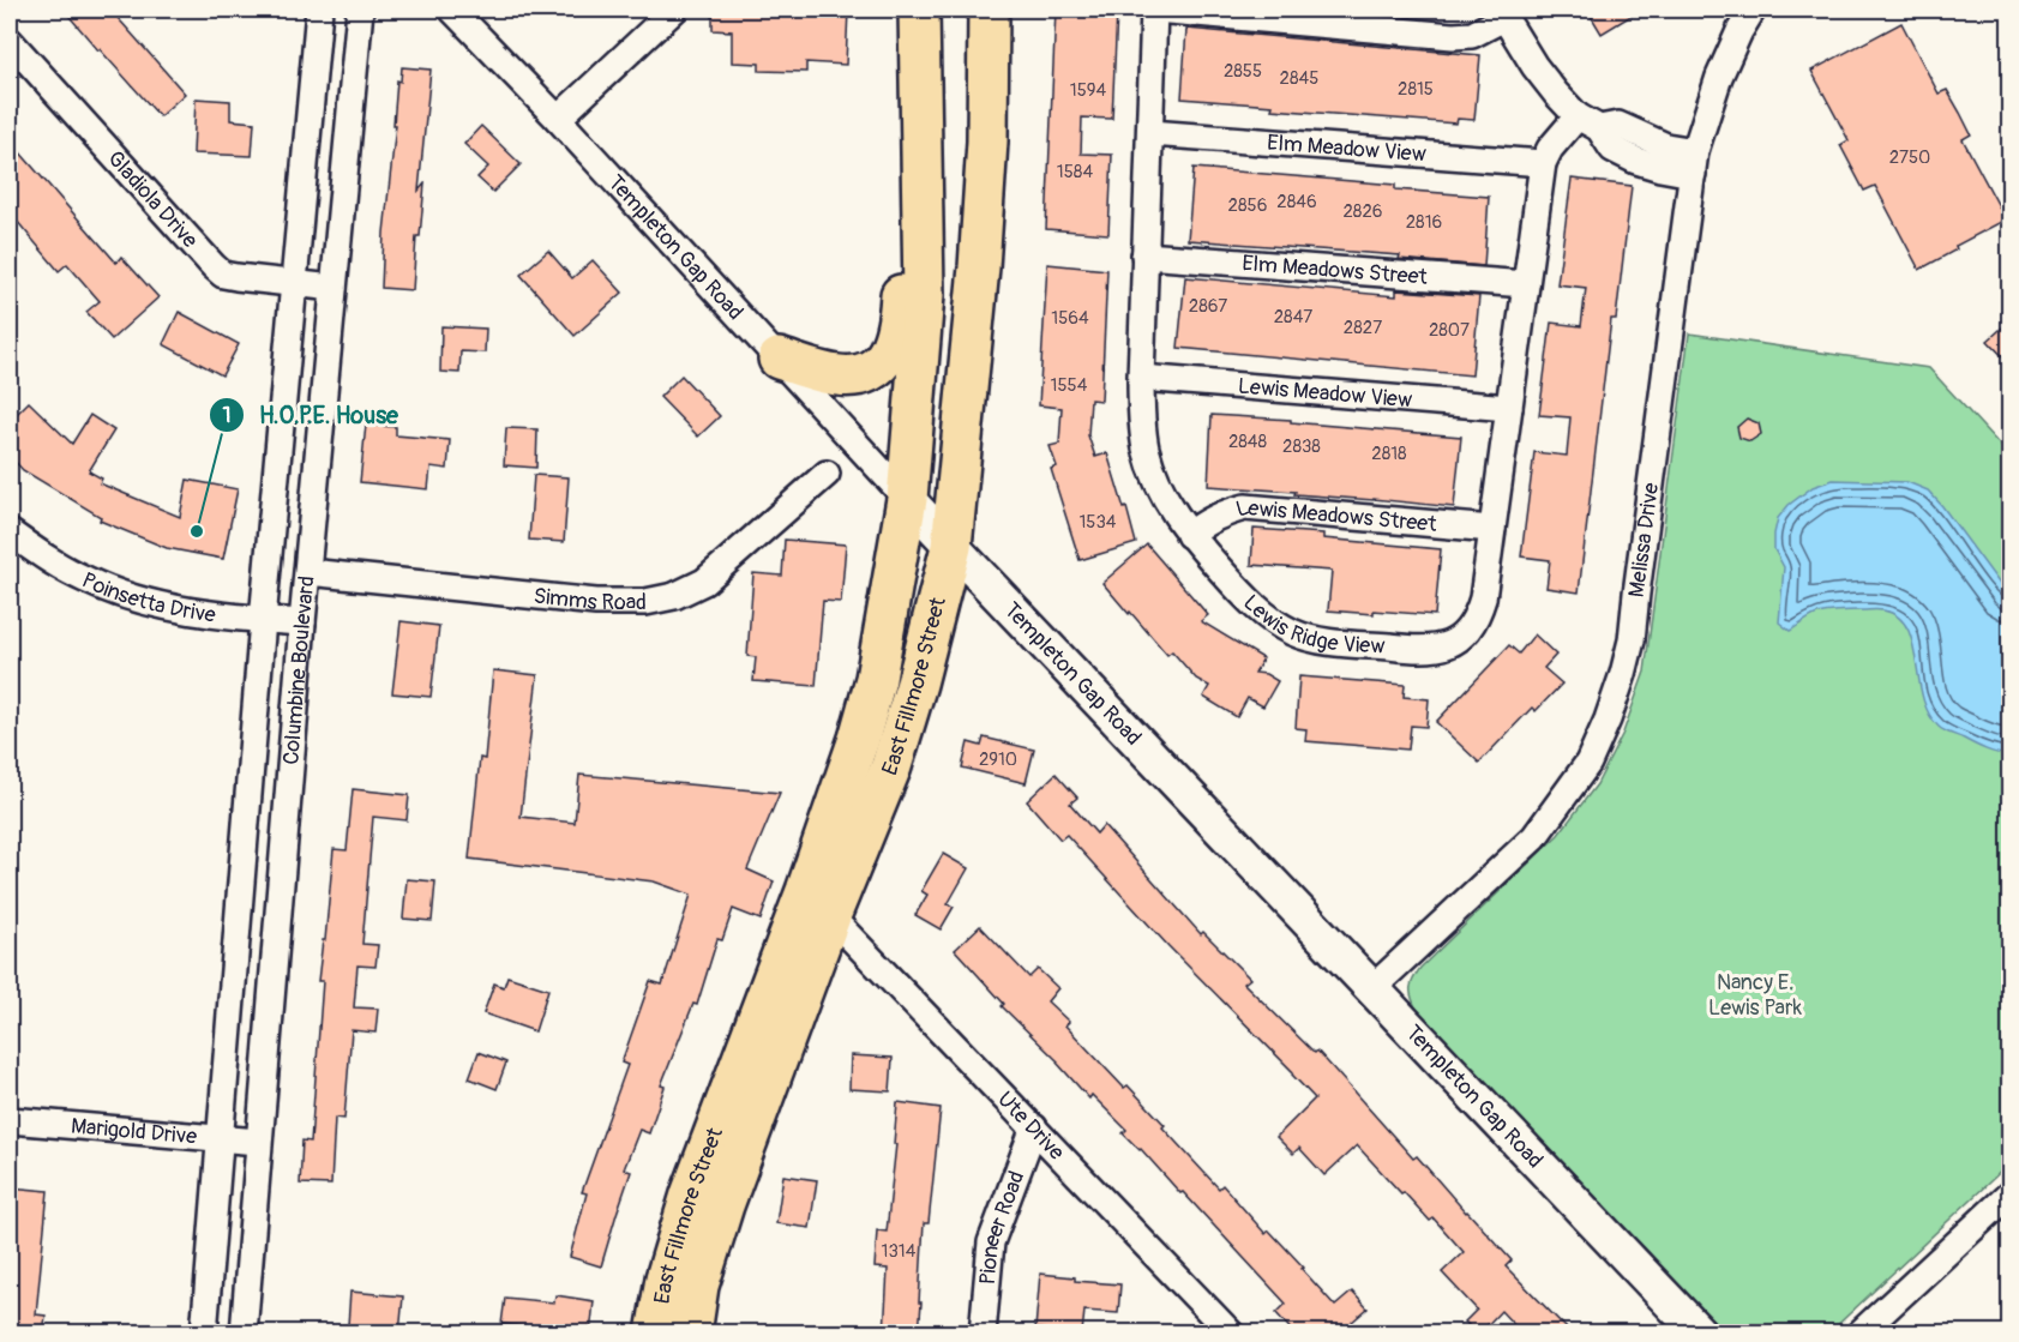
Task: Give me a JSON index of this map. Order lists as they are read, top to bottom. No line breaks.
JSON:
{"streets":{"main road":["East Fillmore Street"],"street":["Elm Meadow View","Gladiola Drive","Templeton Gap Road","Elm Meadows Street","Lewis Meadow View","Lewis Meadows Street","Melissa Drive","Poinsetta Drive","Simms Road","Lewis Ridge View","Columbine Boulevard","Ute Drive","Marigold Drive","Pioneer Road"]},"crossings":[["Elm Meadow View","Lewis Ridge View"],["Gladiola Drive","Columbine Boulevard"],["Templeton Gap Road","Melissa Drive"],["Templeton Gap Road","East Fillmore Street"],["Elm Meadows Street","Lewis Ridge View"],["Lewis Meadow View","Lewis Ridge View"],["Lewis Meadows Street","Lewis Ridge View"],["Poinsetta Drive","Columbine Boulevard"],["Simms Road","Columbine Boulevard"],["Columbine Boulevard","Marigold Drive"],["East Fillmore Street","Ute Drive"],["Ute Drive","Pioneer Road"]],"parks":["Nancy E. Lewis Park"],"places":["H.O.P.E. House"],"house_numbers":["2855","2845","2815","1594","2750","1584","2846","2856","2826","2816","2867","2847","1564","2827","2807","1554","2848","2838","2818","1534","2910","1314"]}
